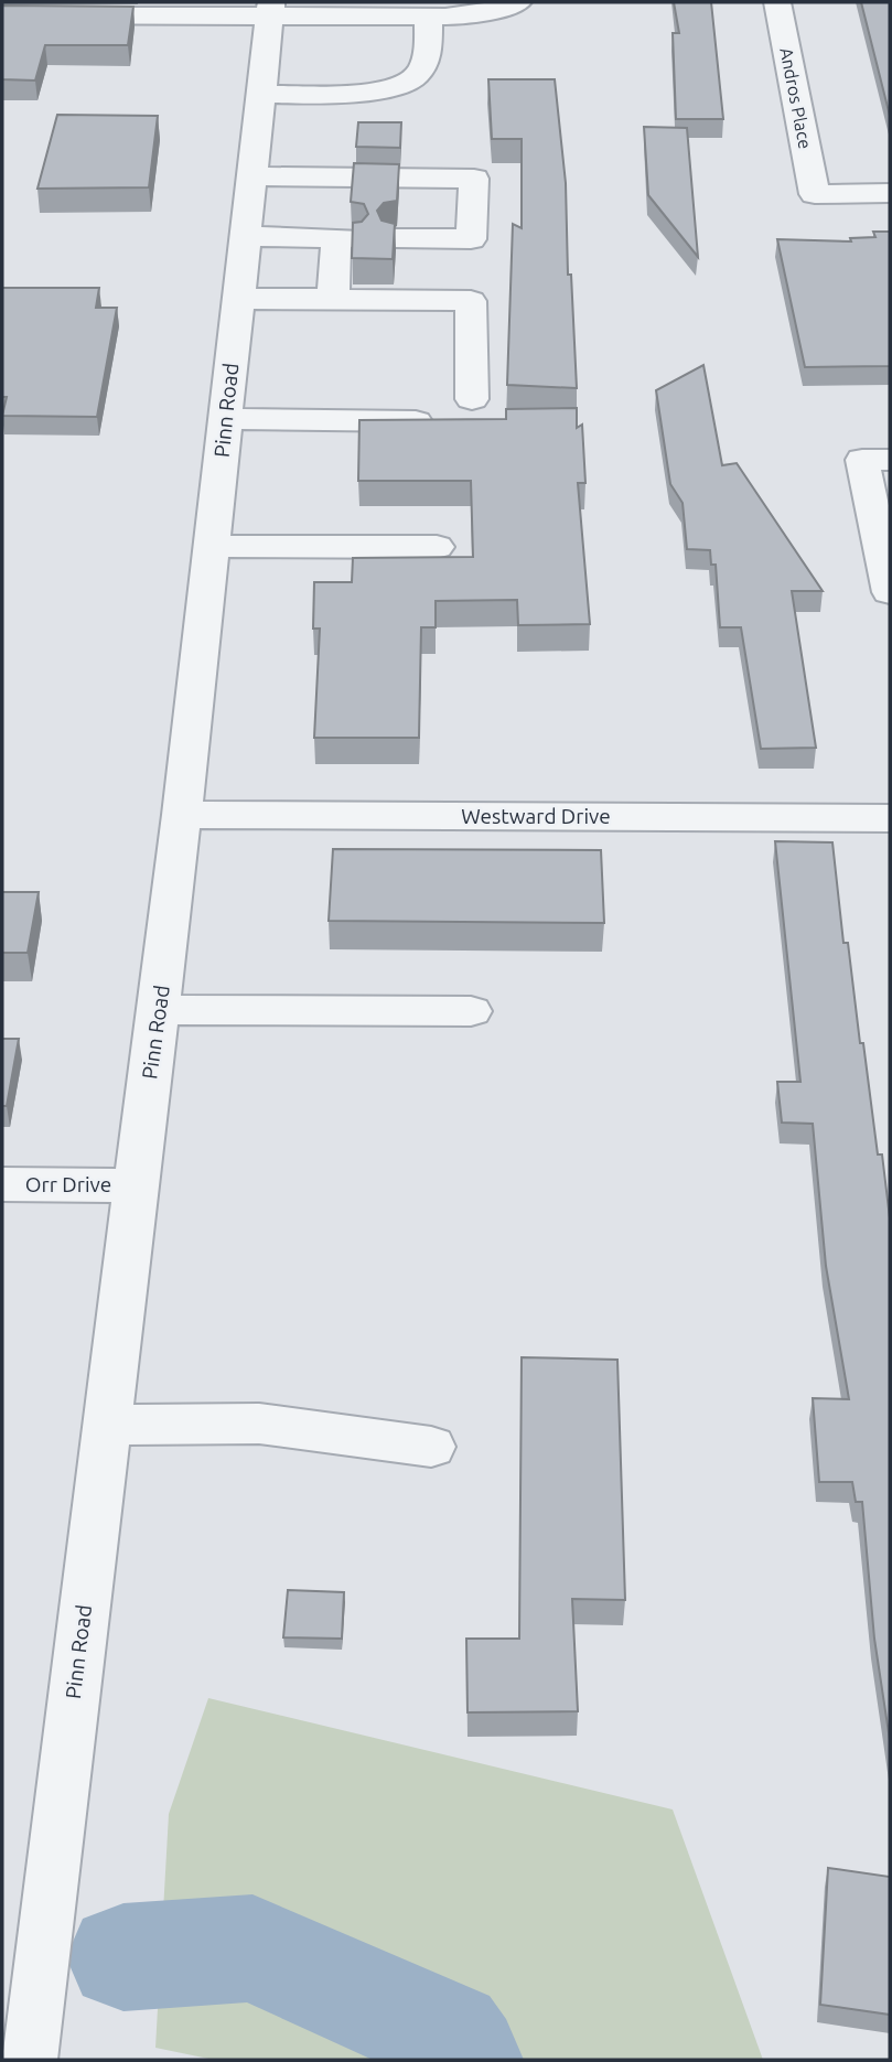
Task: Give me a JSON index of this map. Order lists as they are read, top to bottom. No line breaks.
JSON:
{"streets":{"street":["Andros Place","Pinn Road","Westward Drive","Orr Drive"]},"crossings":[["Pinn Road","Westward Drive"],["Pinn Road","Orr Drive"]]}
